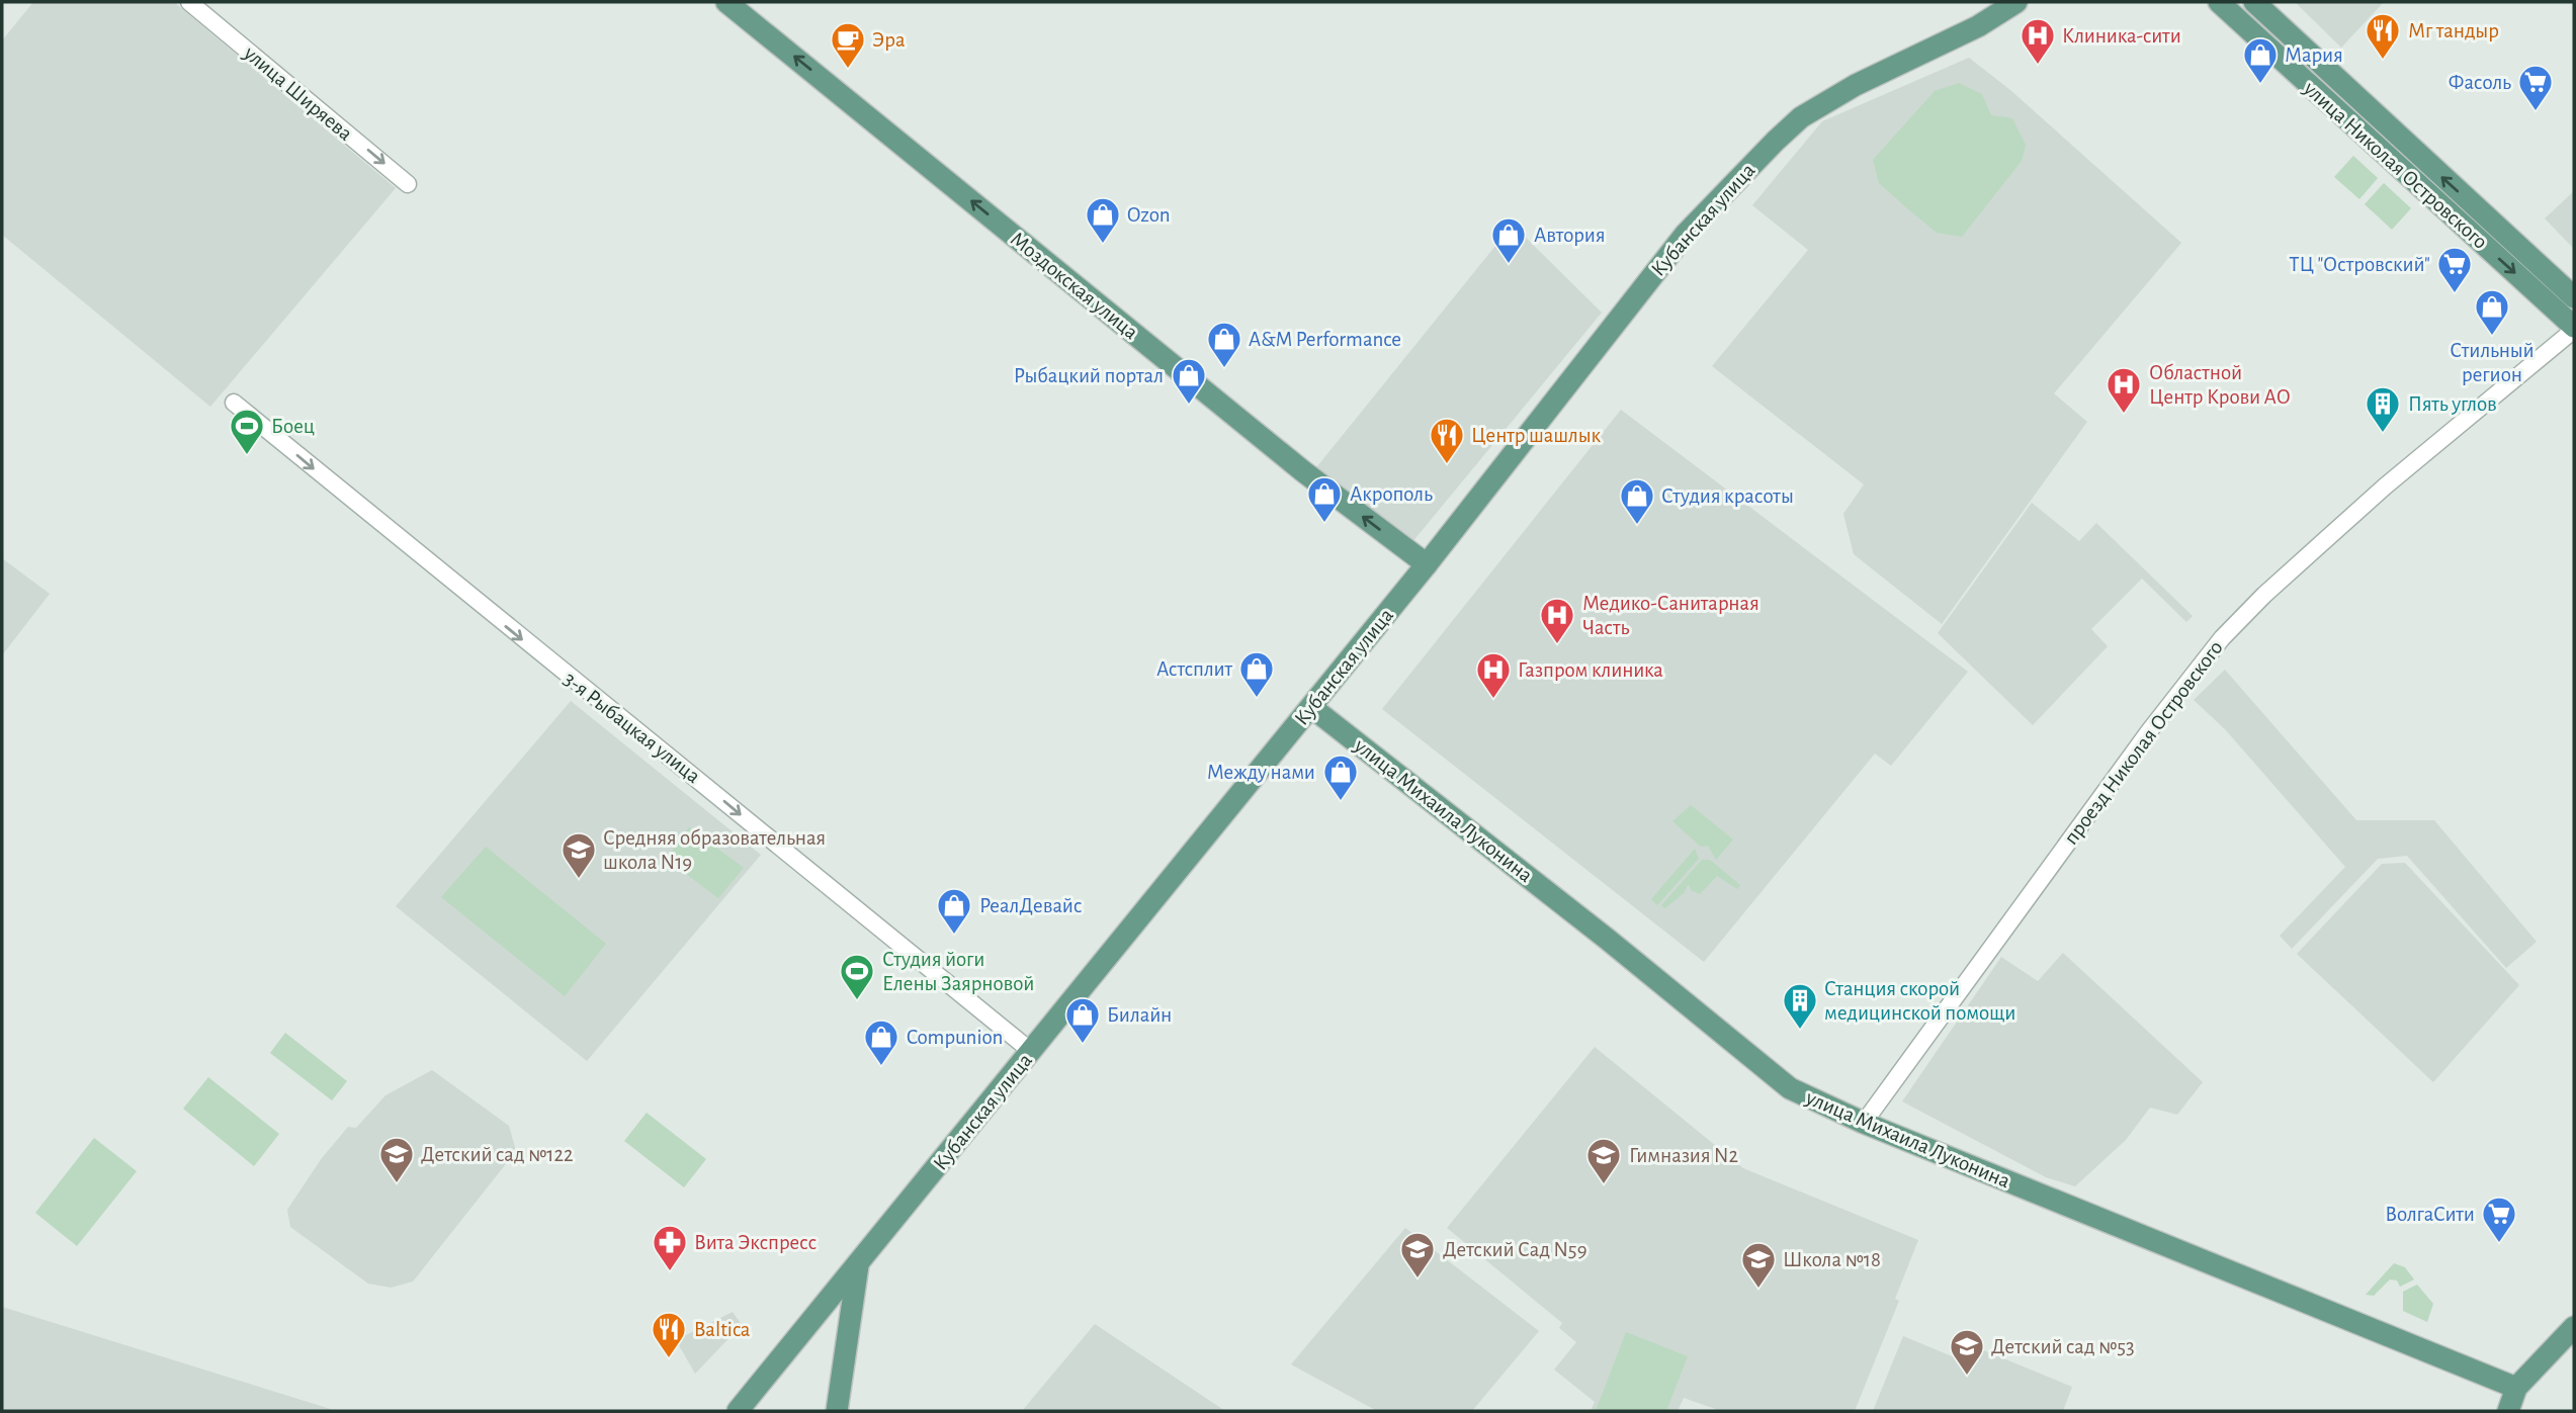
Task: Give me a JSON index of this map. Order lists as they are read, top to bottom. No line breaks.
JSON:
{"streets":{"main road":["улица Николая Островского","Кубанская улица","Моздокская улица","улица Михаила Луконина"],"street":["улица Ширяева","3-я Рыбацкая улица","проезд Николая Островского"]},"crossings":[["улица Николая Островского","проезд Николая Островского"],["Кубанская улица","Моздокская улица"],["Кубанская улица","3-я Рыбацкая улица"],["Кубанская улица","улица Михаила Луконина"],["проезд Николая Островского","улица Михаила Луконина"]],"one_way":["улица Ширяева","Моздокская улица","3-я Рыбацкая улица"],"places":{"restaurant":["Мг тандыр","Центр шашлык","Baltica"],"hospital":["Клиника-сити","Областной Центр Крови АО","Медико-Санитарная Часть","Газпром клиника"],"cafe":["Эра"],"shop":["Мария","Ozon","Автория","Стильный регион","A&M Performance","Рыбацкий портал","Акрополь","Студия красоты","Астсплит","Между нами","РеалДевайс","Билайн","Compunion"],"supermarket":["Фасоль","ТЦ \"Островский\"","ВолгаСити"],"building":["Пять углов","Станция скорой медицинской помощи"],"sports":["Боец","Студия йоги Елены Заярновой"],"school or university":["Средняя образовательная школа N19","Детский сад №122","Гимназия N2","Детский Сад N59","Школа №18","Детский сад №53"],"pharmacy":["Вита Экспресс"]}}
